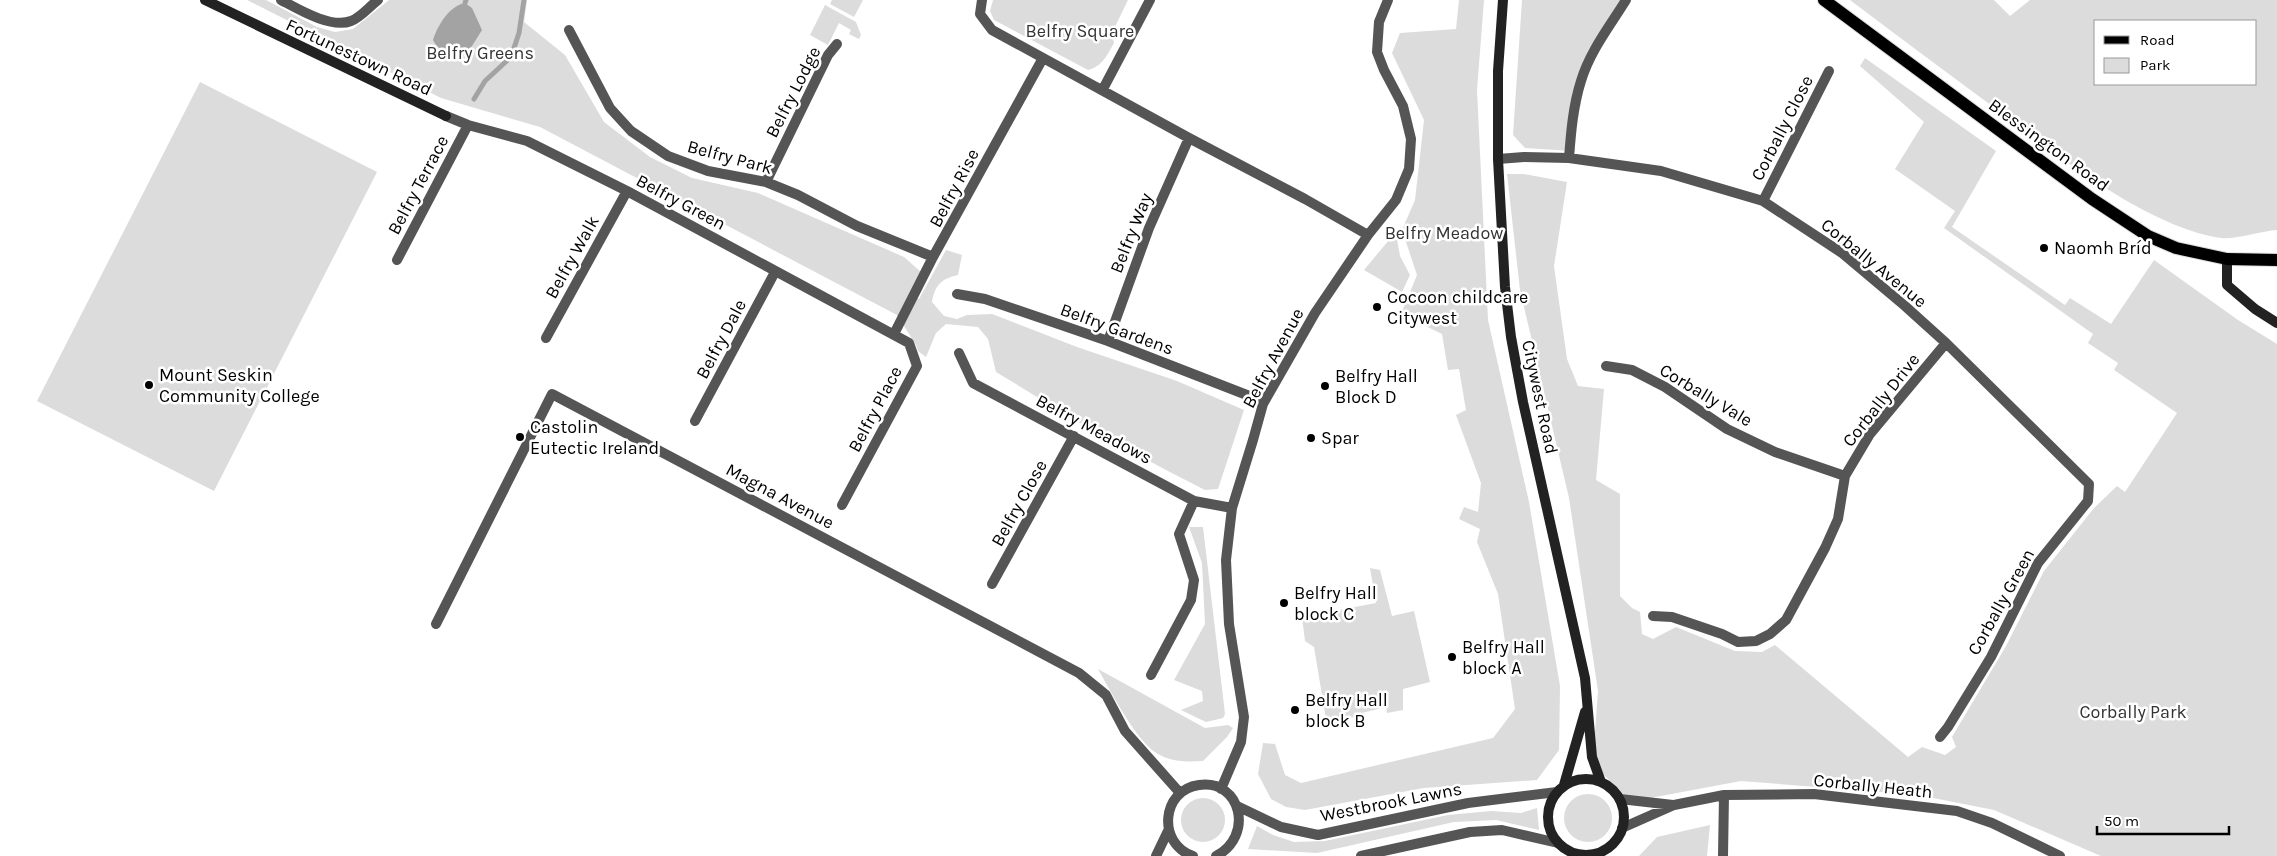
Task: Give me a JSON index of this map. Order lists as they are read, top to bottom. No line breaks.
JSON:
{"streets":{"main road":["Blessington Road"],"street":["Fortunestown Road","Belfry Lodge","Corbally Close","Belfry Park","Belfry Terrace","Belfry Rise","Belfry Green","Belfry Way","Belfry Walk","Corbally Avenue","Belfry Gardens","Belfry Dale","Belfry Avenue","Corbally Vale","Citywest Road","Corbally Drive","Belfry Place","Belfry Meadows","Magna Avenue","Belfry Close","Corbally Green","Corbally Heath","Westbrook Lawns"]},"crossings":[["Fortunestown Road","Belfry Green"],["Belfry Lodge","Belfry Park"],["Corbally Close","Corbally Avenue"],["Belfry Park","Belfry Rise"],["Belfry Terrace","Belfry Green"],["Belfry Rise","Belfry Green"],["Belfry Rise","Belfry Place"],["Belfry Green","Belfry Walk"],["Belfry Green","Belfry Dale"],["Belfry Green","Belfry Place"],["Belfry Way","Belfry Gardens"],["Corbally Avenue","Citywest Road"],["Corbally Avenue","Corbally Drive"],["Corbally Avenue","Corbally Green"],["Belfry Gardens","Belfry Avenue"],["Belfry Avenue","Belfry Meadows"],["Corbally Vale","Corbally Drive"],["Citywest Road","Westbrook Lawns"],["Belfry Meadows","Belfry Close"]],"parks":["Belfry Square","Belfry Greens","Belfry Meadow","Corbally Park"],"places":["Naomh Bríd","Cocoon childcare Citywest","Mount Seskin Community College","Belfry Hall Block D","Castolin Eutectic Ireland","Spar","Belfry Hall block C","Belfry Hall block A","Belfry Hall block B"],"legend":["Road","Park"],"scale_bar":"50 m"}
